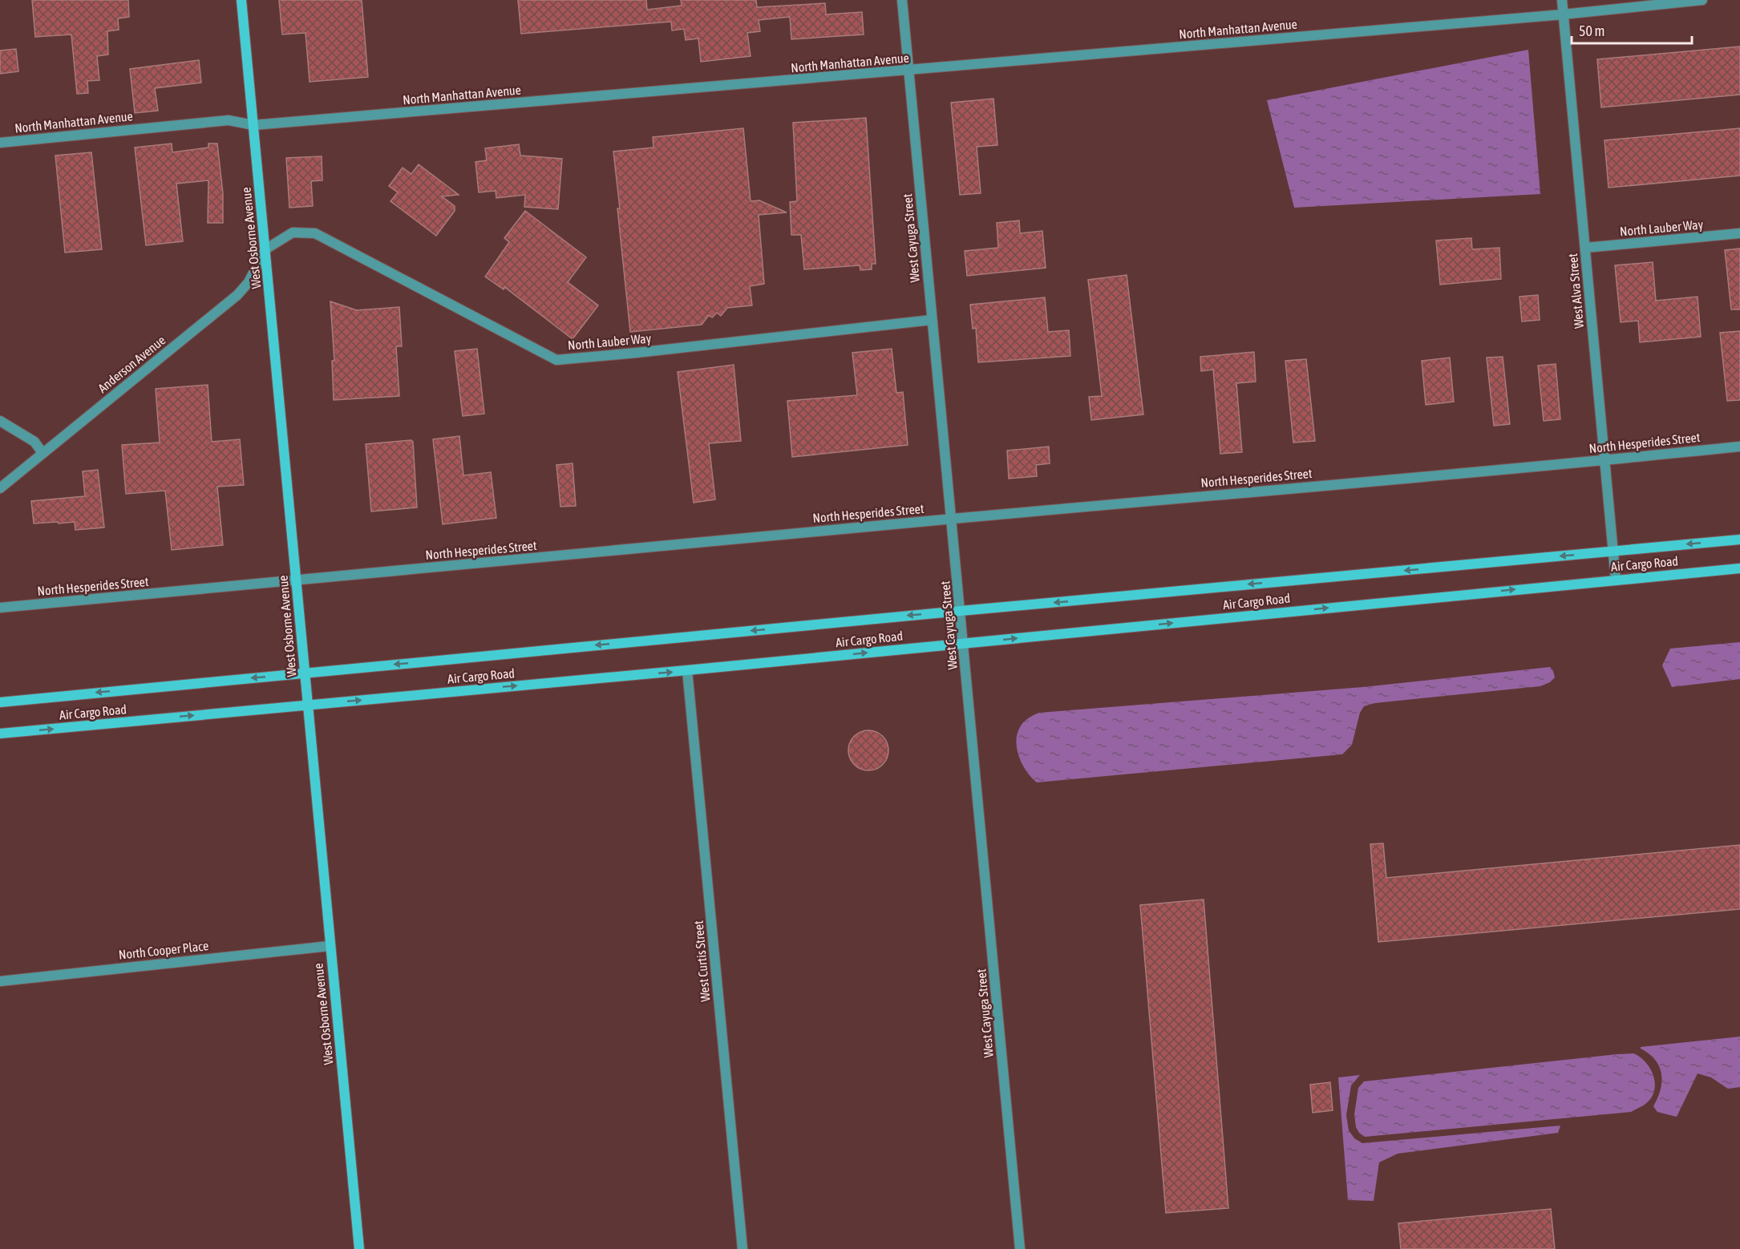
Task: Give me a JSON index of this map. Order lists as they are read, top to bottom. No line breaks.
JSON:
{"streets":{"street":["North Manhattan Avenue","North Lauber Way","West Osborne Avenue","West Cayuga Street","West Alva Street","Anderson Avenue","North Hesperides Street","Air Cargo Road","North Cooper Place","West Curtis Street"]},"crossings":[["North Manhattan Avenue","West Osborne Avenue"],["North Manhattan Avenue","West Cayuga Street"],["North Manhattan Avenue","West Alva Street"],["North Lauber Way","West Osborne Avenue"],["North Lauber Way","West Cayuga Street"],["North Lauber Way","West Alva Street"],["North Lauber Way","Anderson Avenue"],["West Osborne Avenue","Anderson Avenue"],["West Osborne Avenue","North Hesperides Street"],["West Osborne Avenue","Air Cargo Road"],["West Osborne Avenue","North Cooper Place"],["West Cayuga Street","North Hesperides Street"],["West Cayuga Street","Air Cargo Road"],["West Alva Street","North Hesperides Street"],["West Alva Street","Air Cargo Road"],["Air Cargo Road","West Curtis Street"]],"scale_bar":"50 m"}
